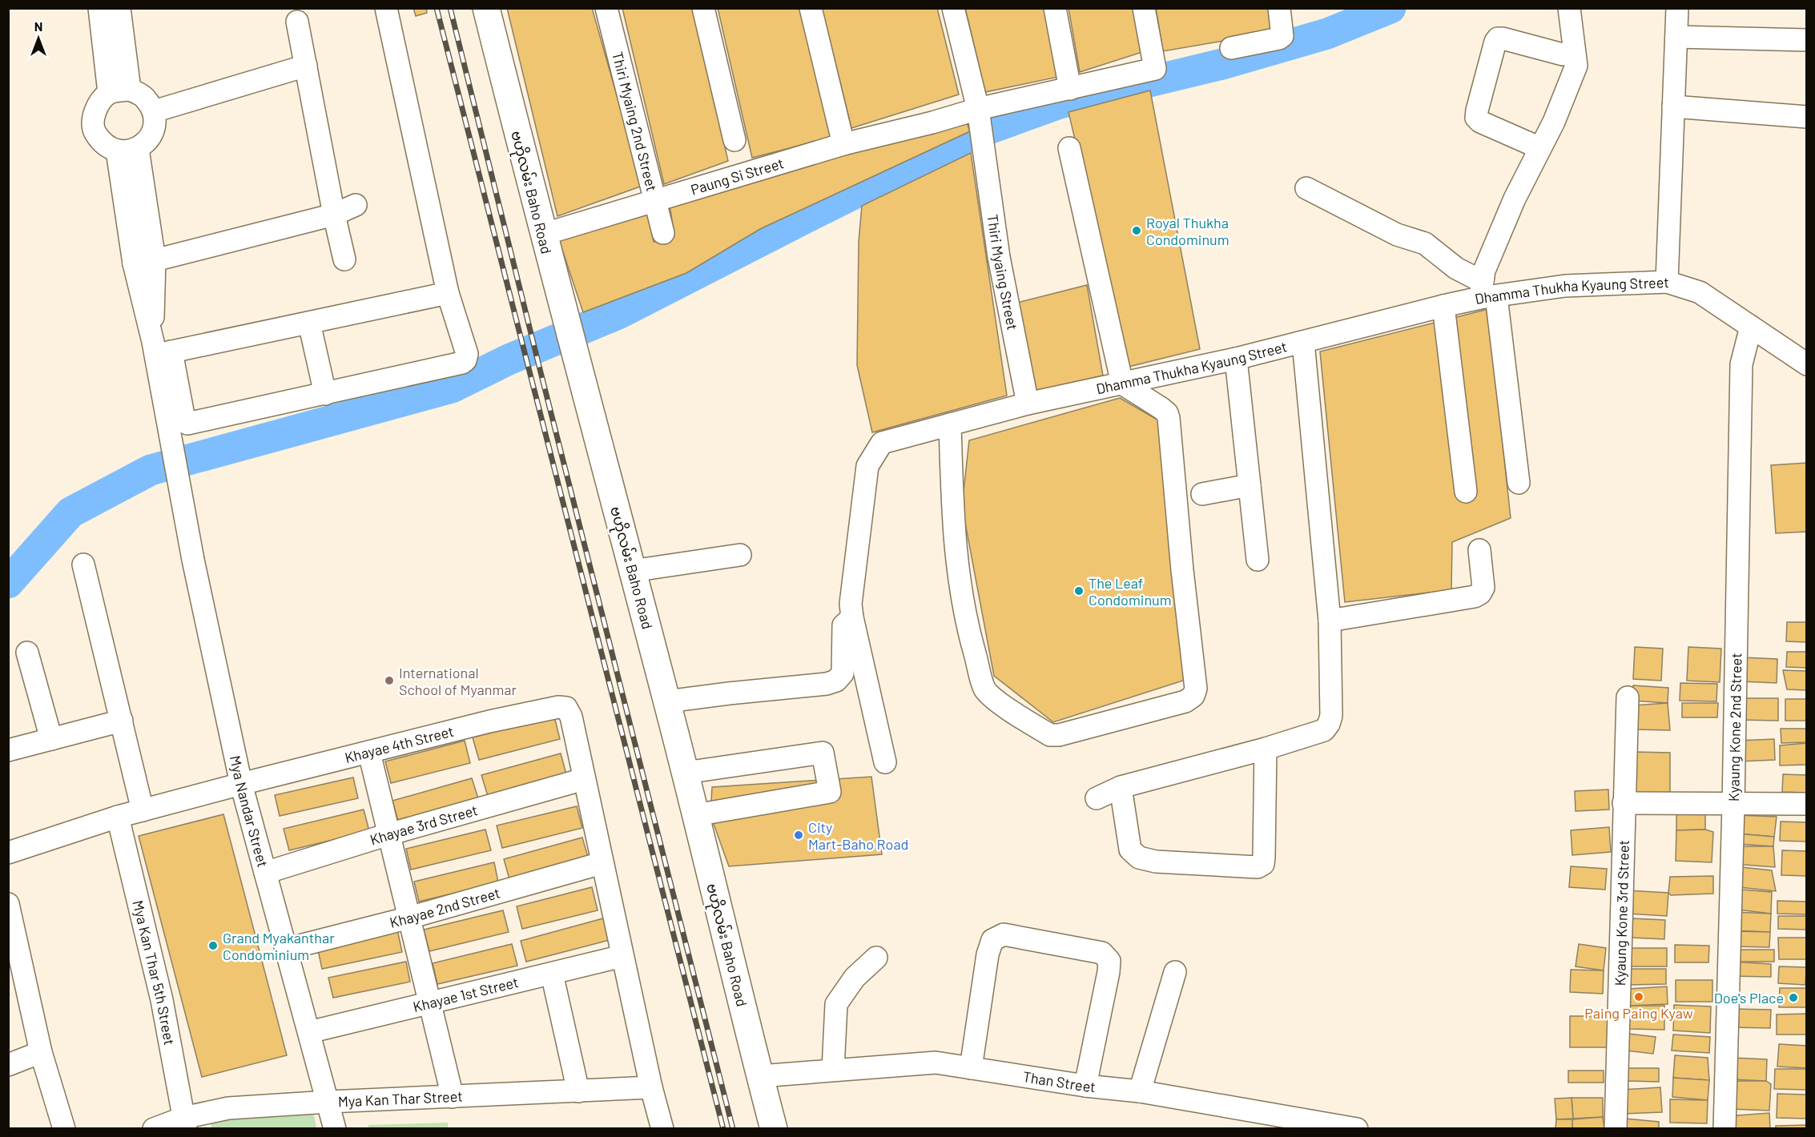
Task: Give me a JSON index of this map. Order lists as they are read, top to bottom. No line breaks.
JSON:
{"streets":{"main road":["ဗဟိုလမ်း Baho Road"],"street":["Thiri Myaing 2nd Street","Paung Si Street","Thiri Myaing Street","Dhamma Thukha Kyaung Street","Kyaung Kone 2nd Street","Khayae 4th Street","Mya Nandar Street","Khayae 3rd Street","Khayae 2nd Street","Kyaung Kone 3rd Street","Mya Kan Thar 5th Street","Khayae 1st Street","Than Street","Mya Kan Thar Street"]},"crossings":[["Thiri Myaing 2nd Street","Paung Si Street"],["Paung Si Street","ဗဟိုလမ်း Baho Road"],["Paung Si Street","Thiri Myaing Street"],["ဗဟိုလမ်း Baho Road","Than Street"],["Thiri Myaing Street","Dhamma Thukha Kyaung Street"],["Dhamma Thukha Kyaung Street","Kyaung Kone 2nd Street"],["Khayae 4th Street","Mya Nandar Street"],["Khayae 4th Street","Khayae 3rd Street"],["Khayae 4th Street","Mya Kan Thar 5th Street"],["Mya Nandar Street","Khayae 3rd Street"],["Mya Nandar Street","Khayae 2nd Street"],["Mya Nandar Street","Khayae 1st Street"],["Mya Nandar Street","Mya Kan Thar Street"],["Mya Kan Thar 5th Street","Mya Kan Thar Street"]],"places":["Royal Thukha Condominum","The Leaf Condominum","International School of Myanmar","City Mart-Baho Road","Grand Myakanthar Condominium","Paing Paing Kyaw","Doe's Place"],"north":"top"}
